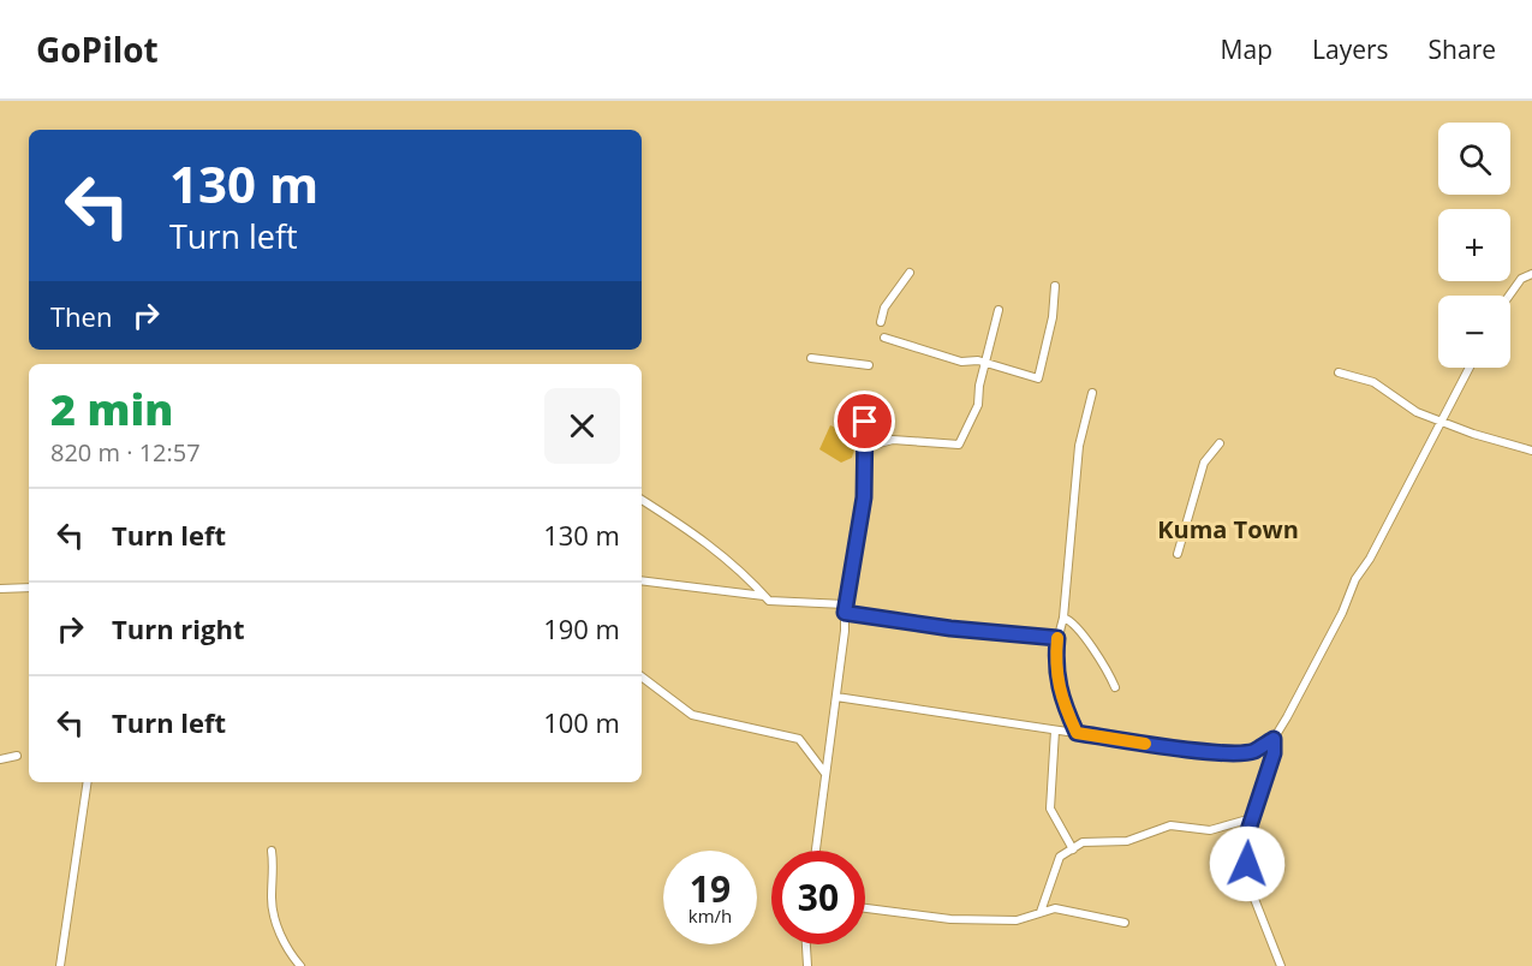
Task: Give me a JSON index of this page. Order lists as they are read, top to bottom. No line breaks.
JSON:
{"districts":["Kuma Town"],"page":{"header":"GoPilot","nav":["Map","Layers","Share"],"map_buttons":["+","−"],"turn":["130 m","Turn left"],"then":"Then","heading":["2 min","820 m · 12:57"],"list":[{"name":"Turn left","value":"130 m"},{"name":"Turn right","value":"190 m"},{"name":"Turn left","value":"100 m"}],"speed":"19 km/h","limit":"30"}}
